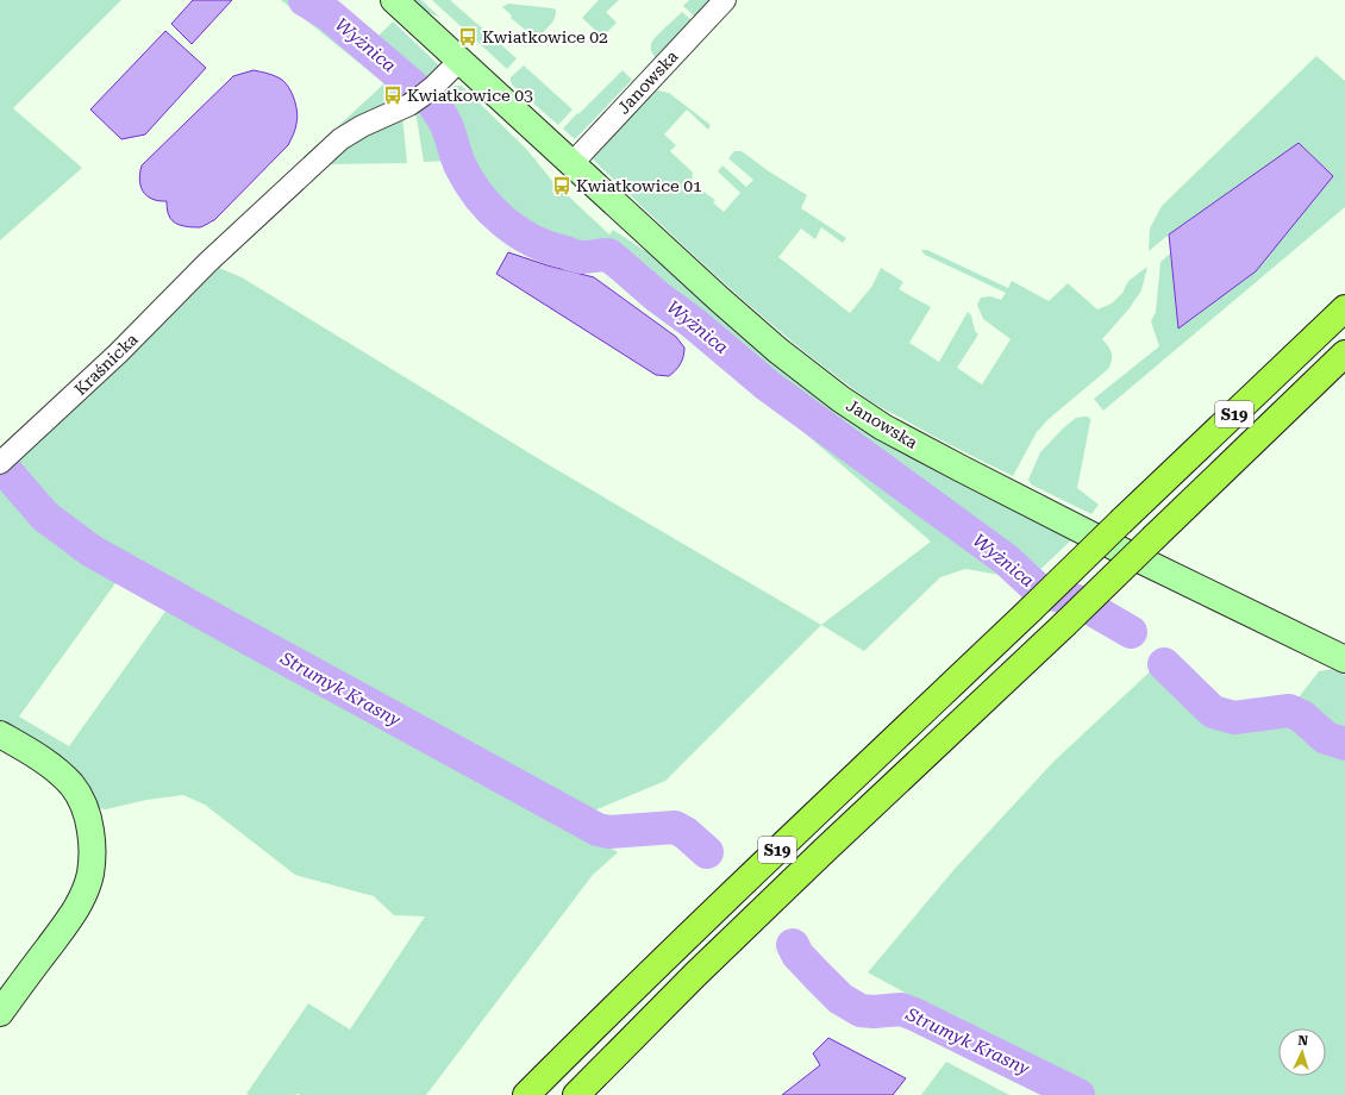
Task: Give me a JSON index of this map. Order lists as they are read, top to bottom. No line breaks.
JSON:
{"streets":{"highway":["S19"],"street":["Janowska","Kraśnicka"]},"crossings":[["Janowska","Kraśnicka"]],"water":["Wyżnica","Strumyk Krasny"],"places":{"bus stop":["Kwiatkowice 02","Kwiatkowice 03","Kwiatkowice 01"]},"north":"top"}
